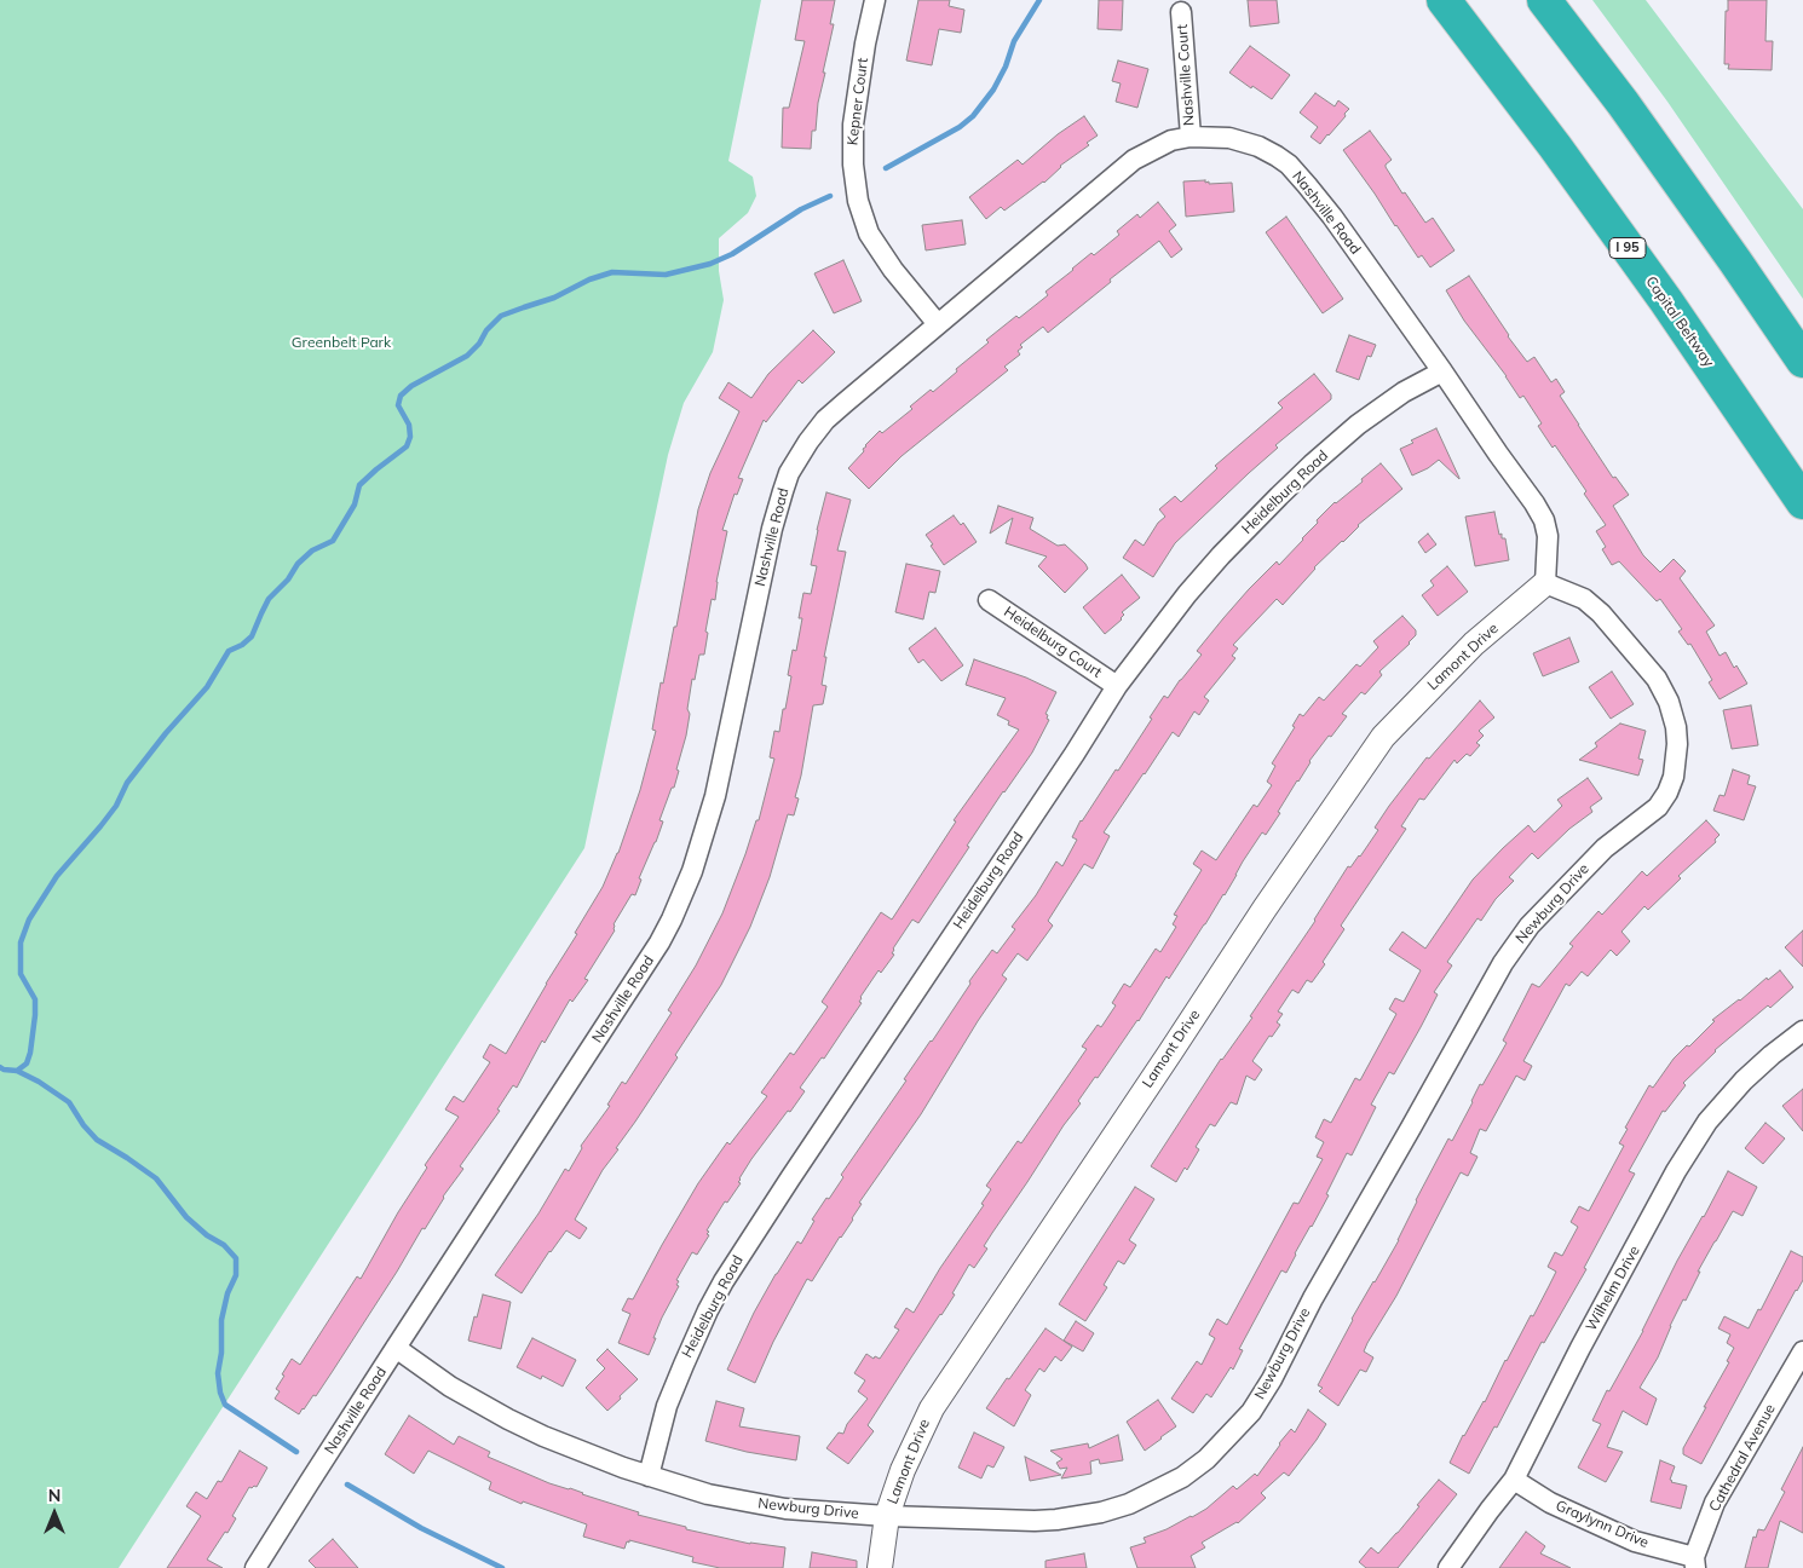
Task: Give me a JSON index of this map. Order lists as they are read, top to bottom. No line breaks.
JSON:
{"streets":{"highway":["I 95","Capital Beltway"],"street":["Nashville Court","Kepner Court","Nashville Road","Heidelburg Road","Heidelburg Court","Lamont Drive","Newburg Drive","Wilhelm Drive","Cathedral Avenue","Graylynn Drive"]},"crossings":[["Nashville Court","Nashville Road"],["Kepner Court","Nashville Road"],["Nashville Road","Heidelburg Road"],["Nashville Road","Lamont Drive"],["Nashville Road","Newburg Drive"],["Heidelburg Road","Heidelburg Court"],["Heidelburg Road","Newburg Drive"],["Lamont Drive","Newburg Drive"],["Wilhelm Drive","Graylynn Drive"],["Cathedral Avenue","Graylynn Drive"]],"parks":["Greenbelt Park"],"north":"top"}
